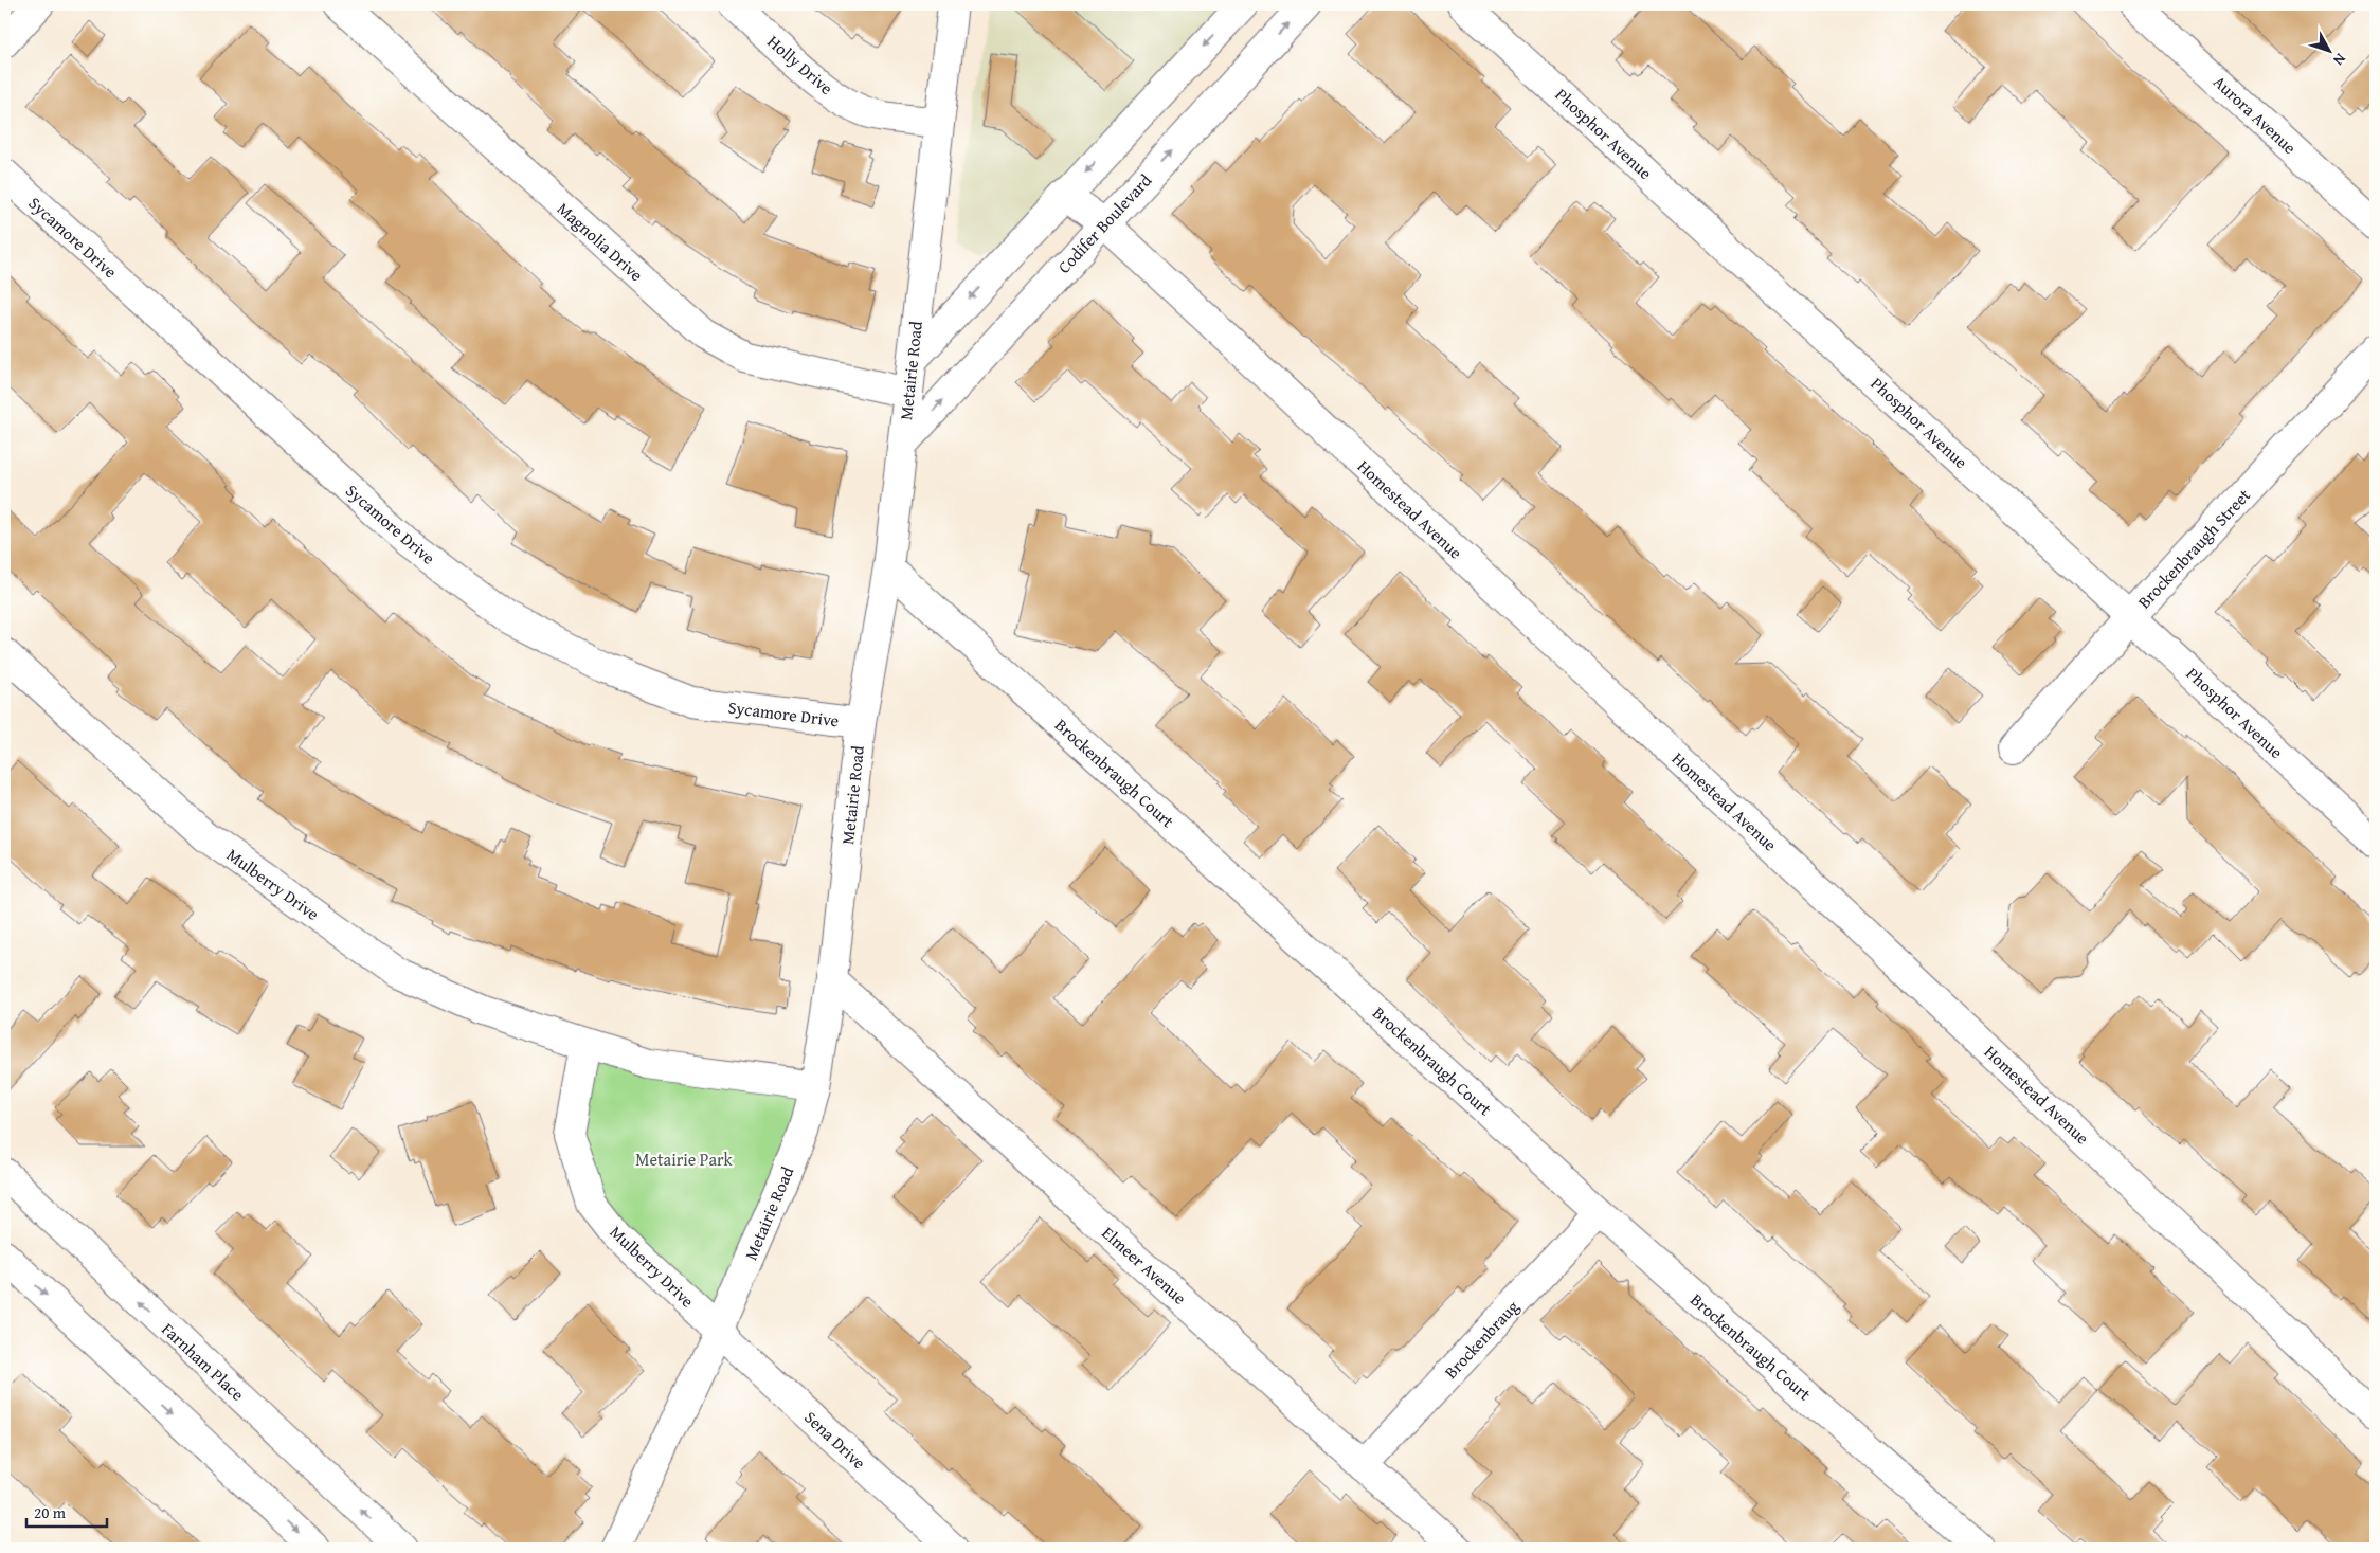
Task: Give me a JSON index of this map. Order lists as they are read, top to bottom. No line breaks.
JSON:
{"streets":{"street":["Holly Drive","Aurora Avenue","Phosphor Avenue","Codifer Boulevard","Sycamore Drive","Magnolia Drive","Metairie Road","Homestead Avenue","Brockenbraugh Street","Brockenbraugh Court","Mulberry Drive","Elmeer Avenue","Brockenbraug","Farnham Place","Sena Drive"]},"crossings":[["Holly Drive","Metairie Road"],["Phosphor Avenue","Brockenbraugh Street"],["Codifer Boulevard","Metairie Road"],["Codifer Boulevard","Homestead Avenue"],["Sycamore Drive","Metairie Road"],["Magnolia Drive","Metairie Road"],["Metairie Road","Brockenbraugh Court"],["Metairie Road","Mulberry Drive"],["Metairie Road","Elmeer Avenue"],["Metairie Road","Sena Drive"],["Brockenbraugh Court","Brockenbraug"],["Mulberry Drive","Sena Drive"],["Elmeer Avenue","Brockenbraug"]],"parks":["Metairie Park"],"scale_bar":"20 m","north":"bottom right"}
